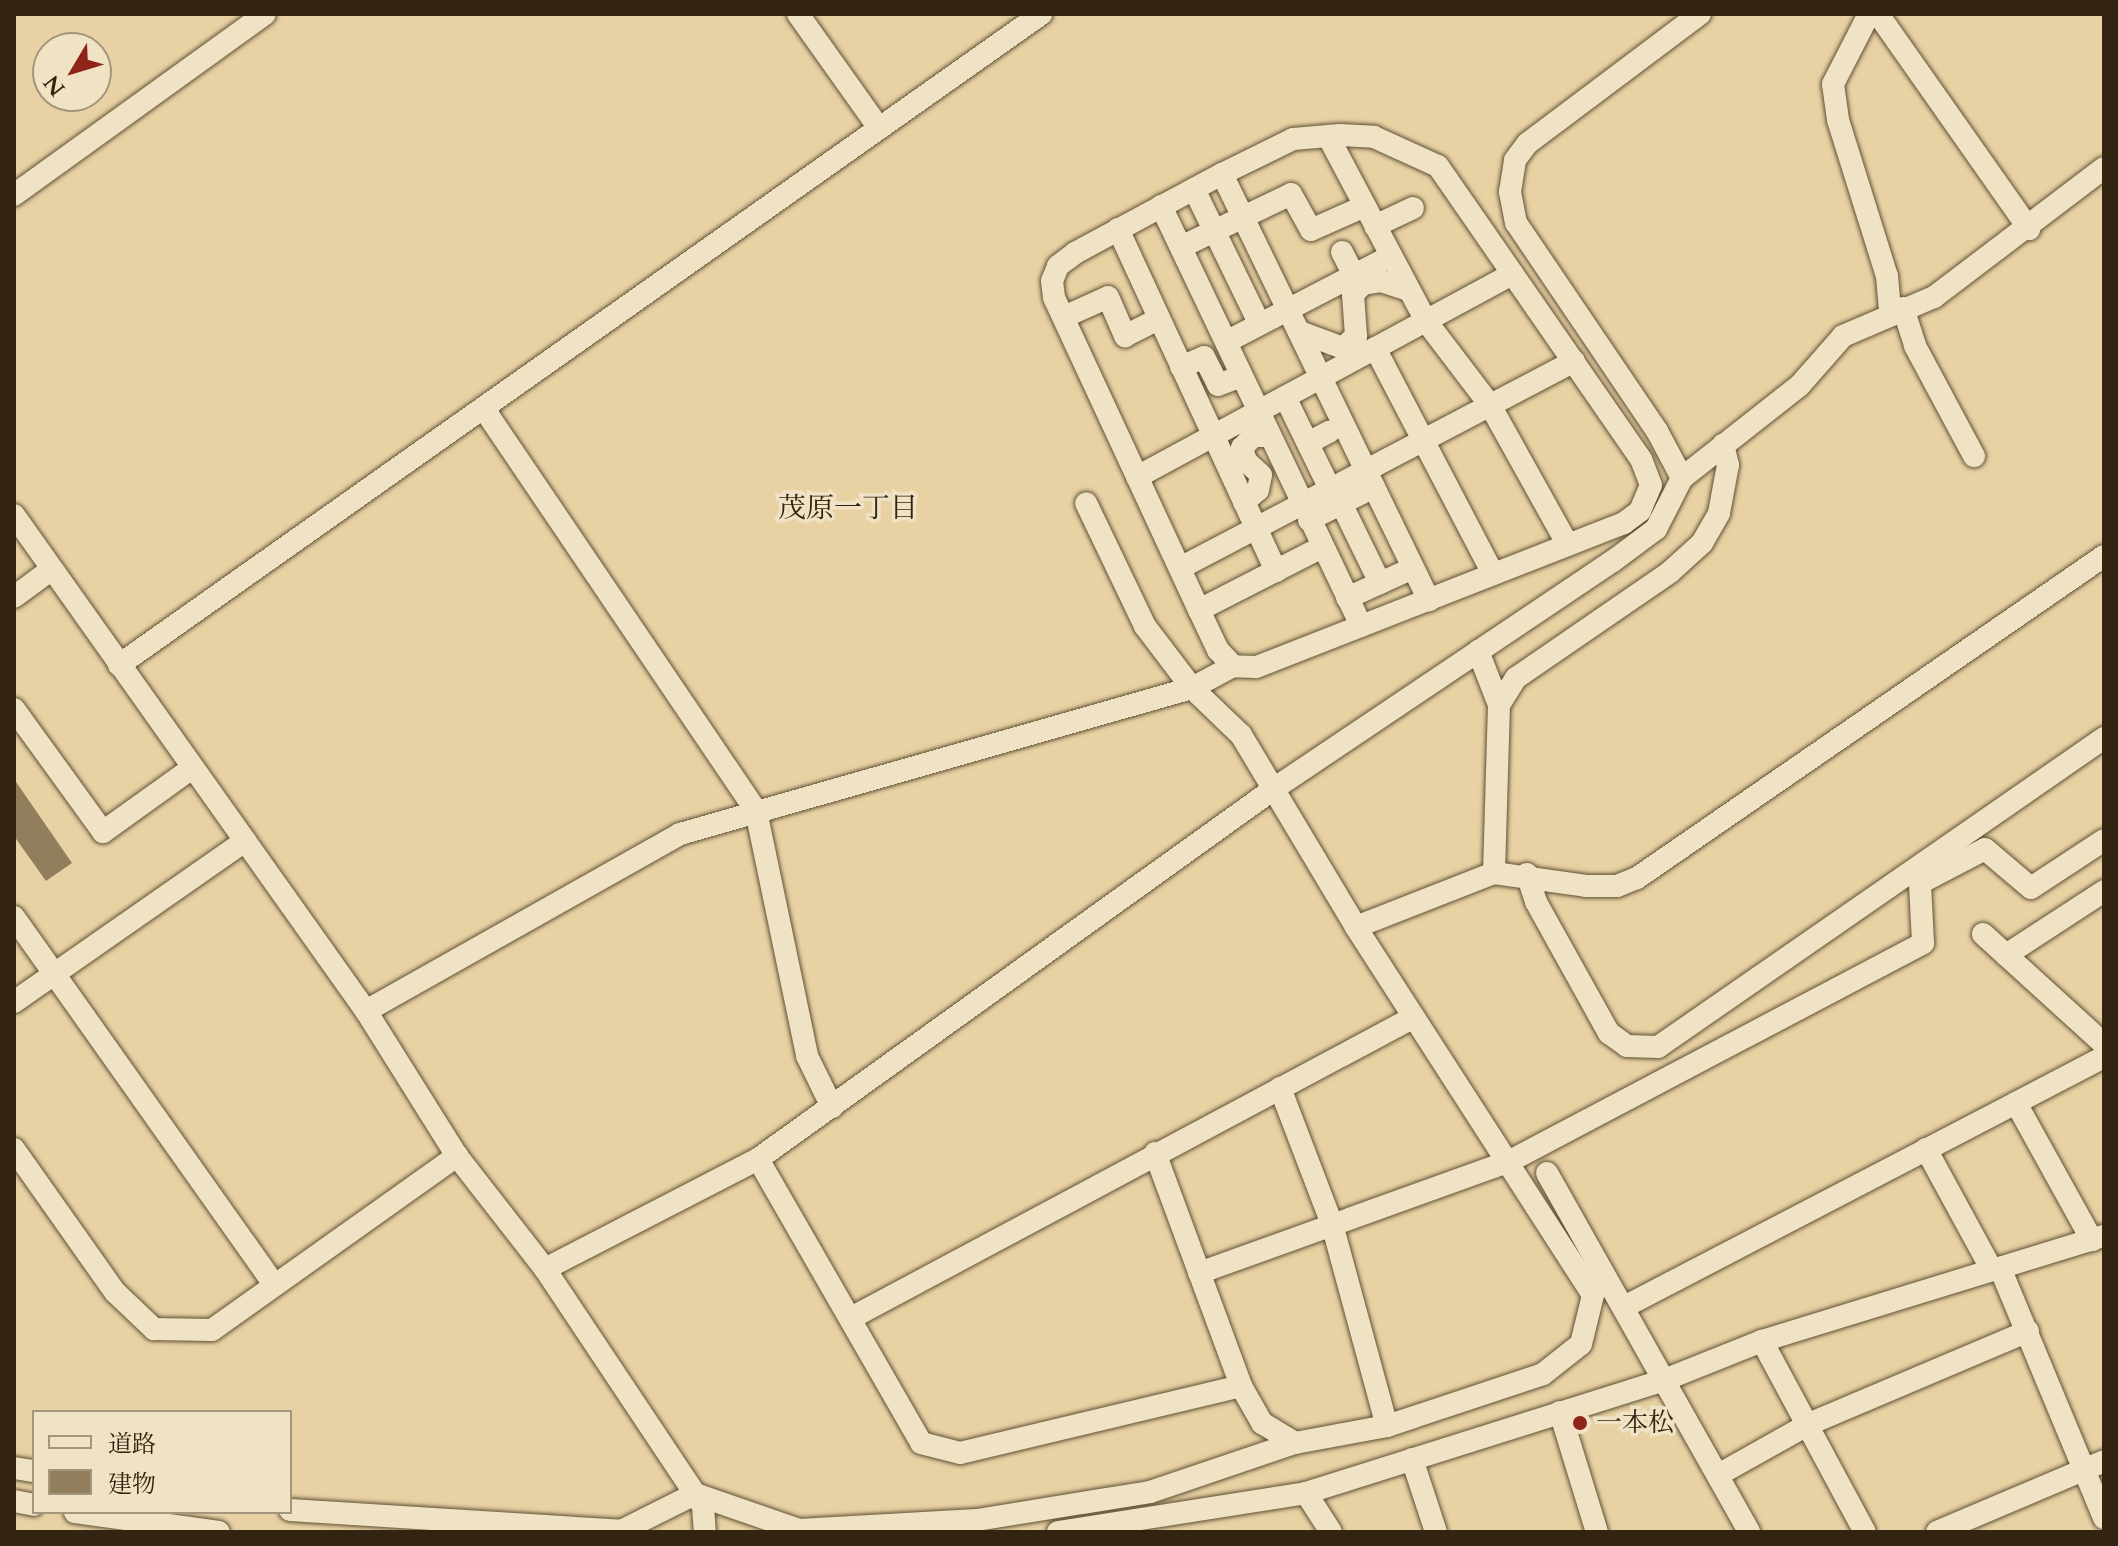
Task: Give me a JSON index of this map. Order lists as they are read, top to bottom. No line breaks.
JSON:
{"districts":["茂原一丁目"],"places":["一本松"],"legend":["道路","建物"],"north":"bottom left"}
